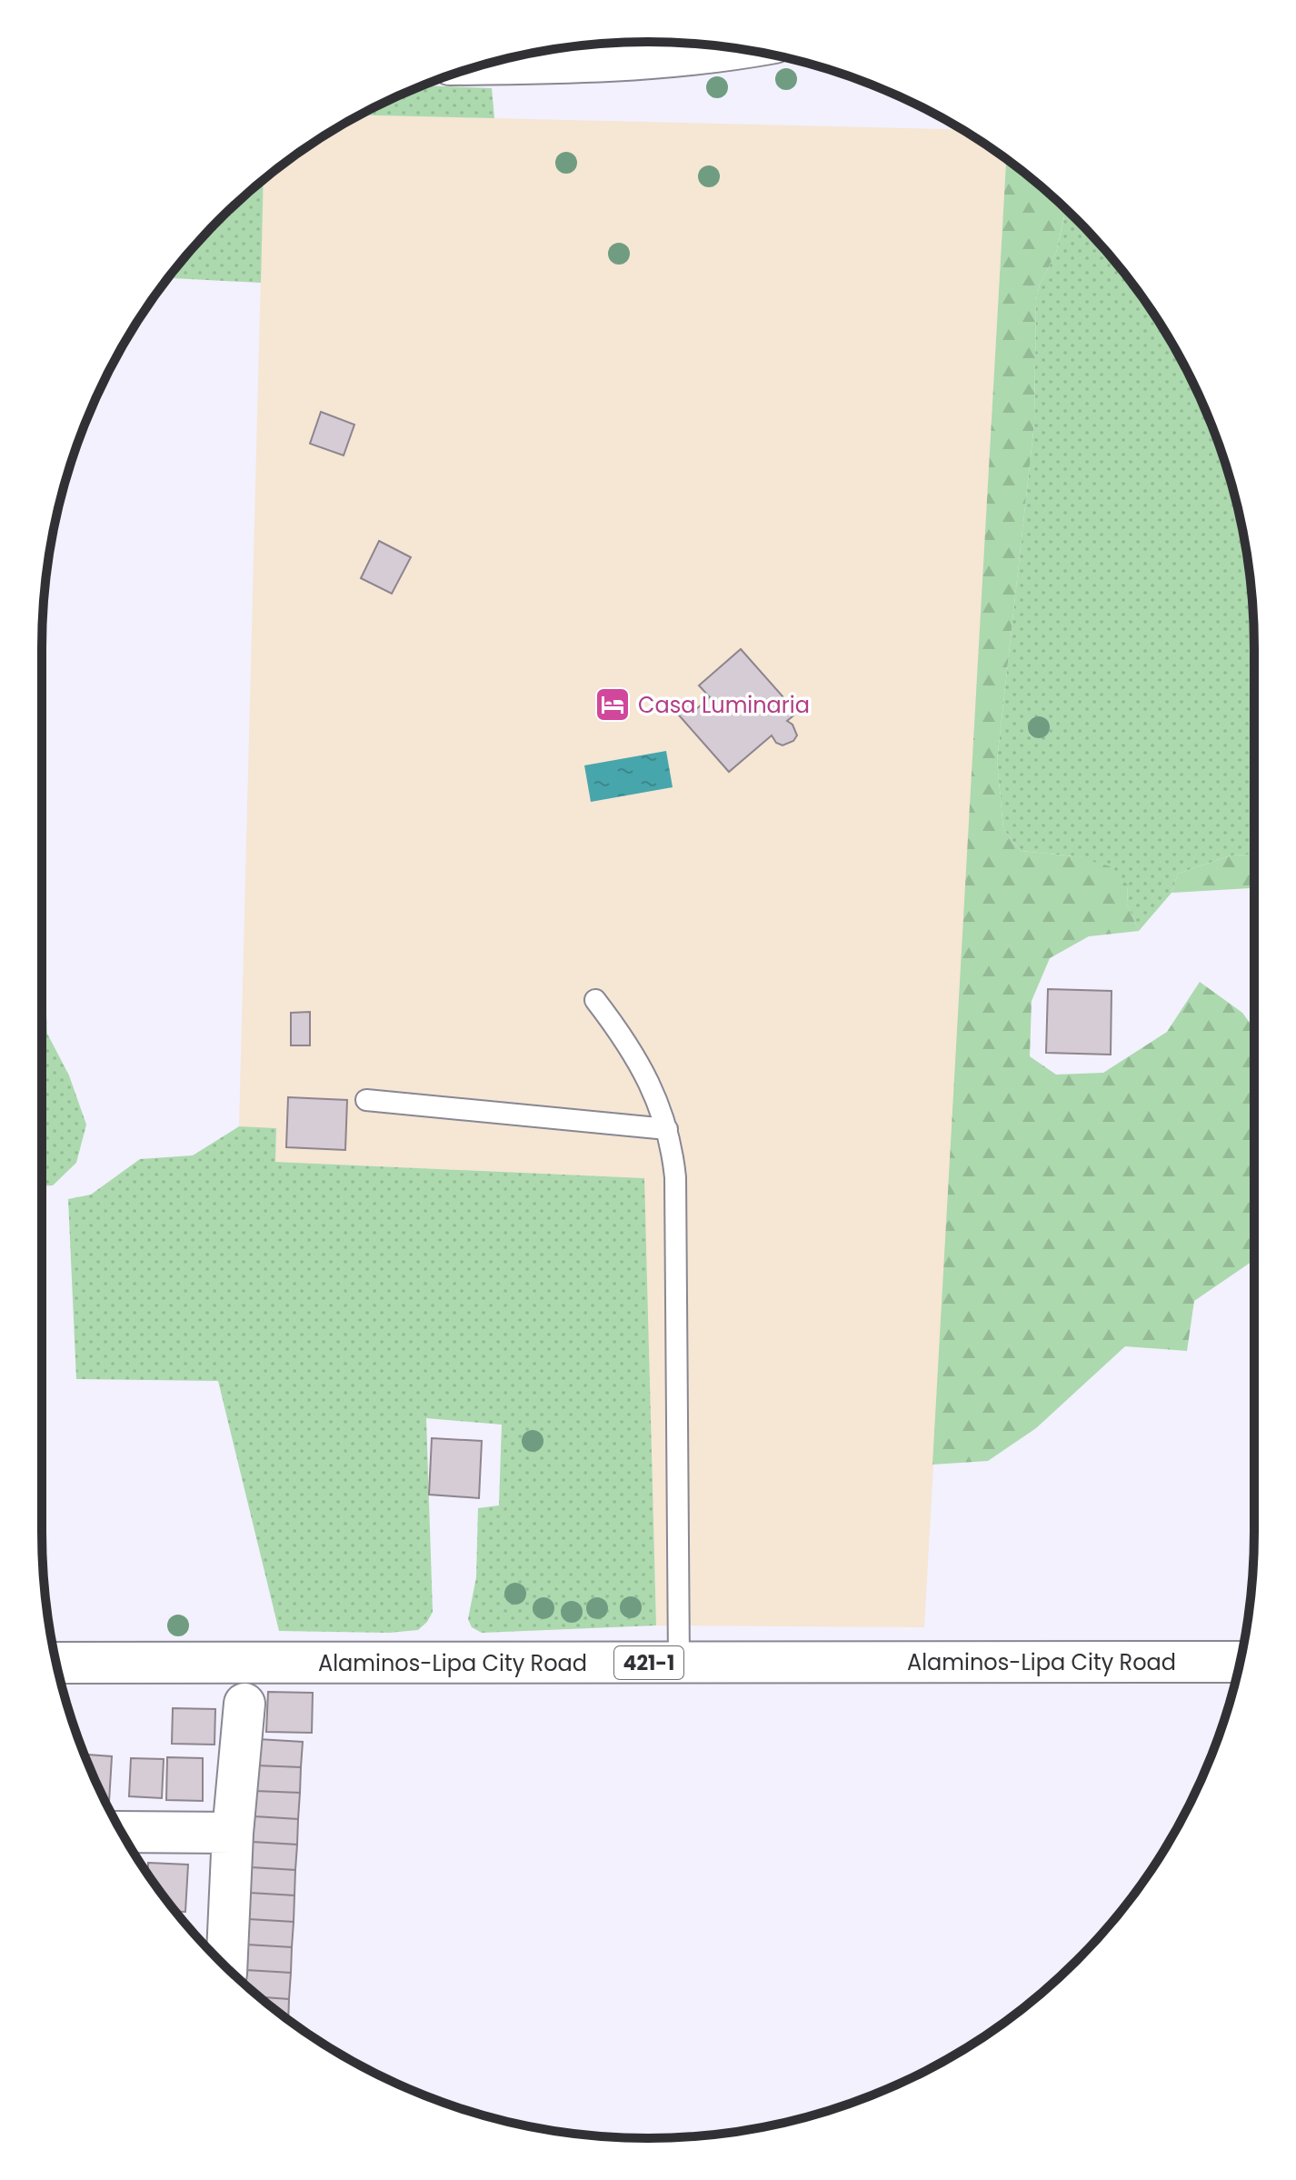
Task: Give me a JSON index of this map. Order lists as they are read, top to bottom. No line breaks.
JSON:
{"streets":{"main road":["Alaminos-Lipa City Road","421-1"]},"places":{"hotel":["Casa Luminaria"]}}
